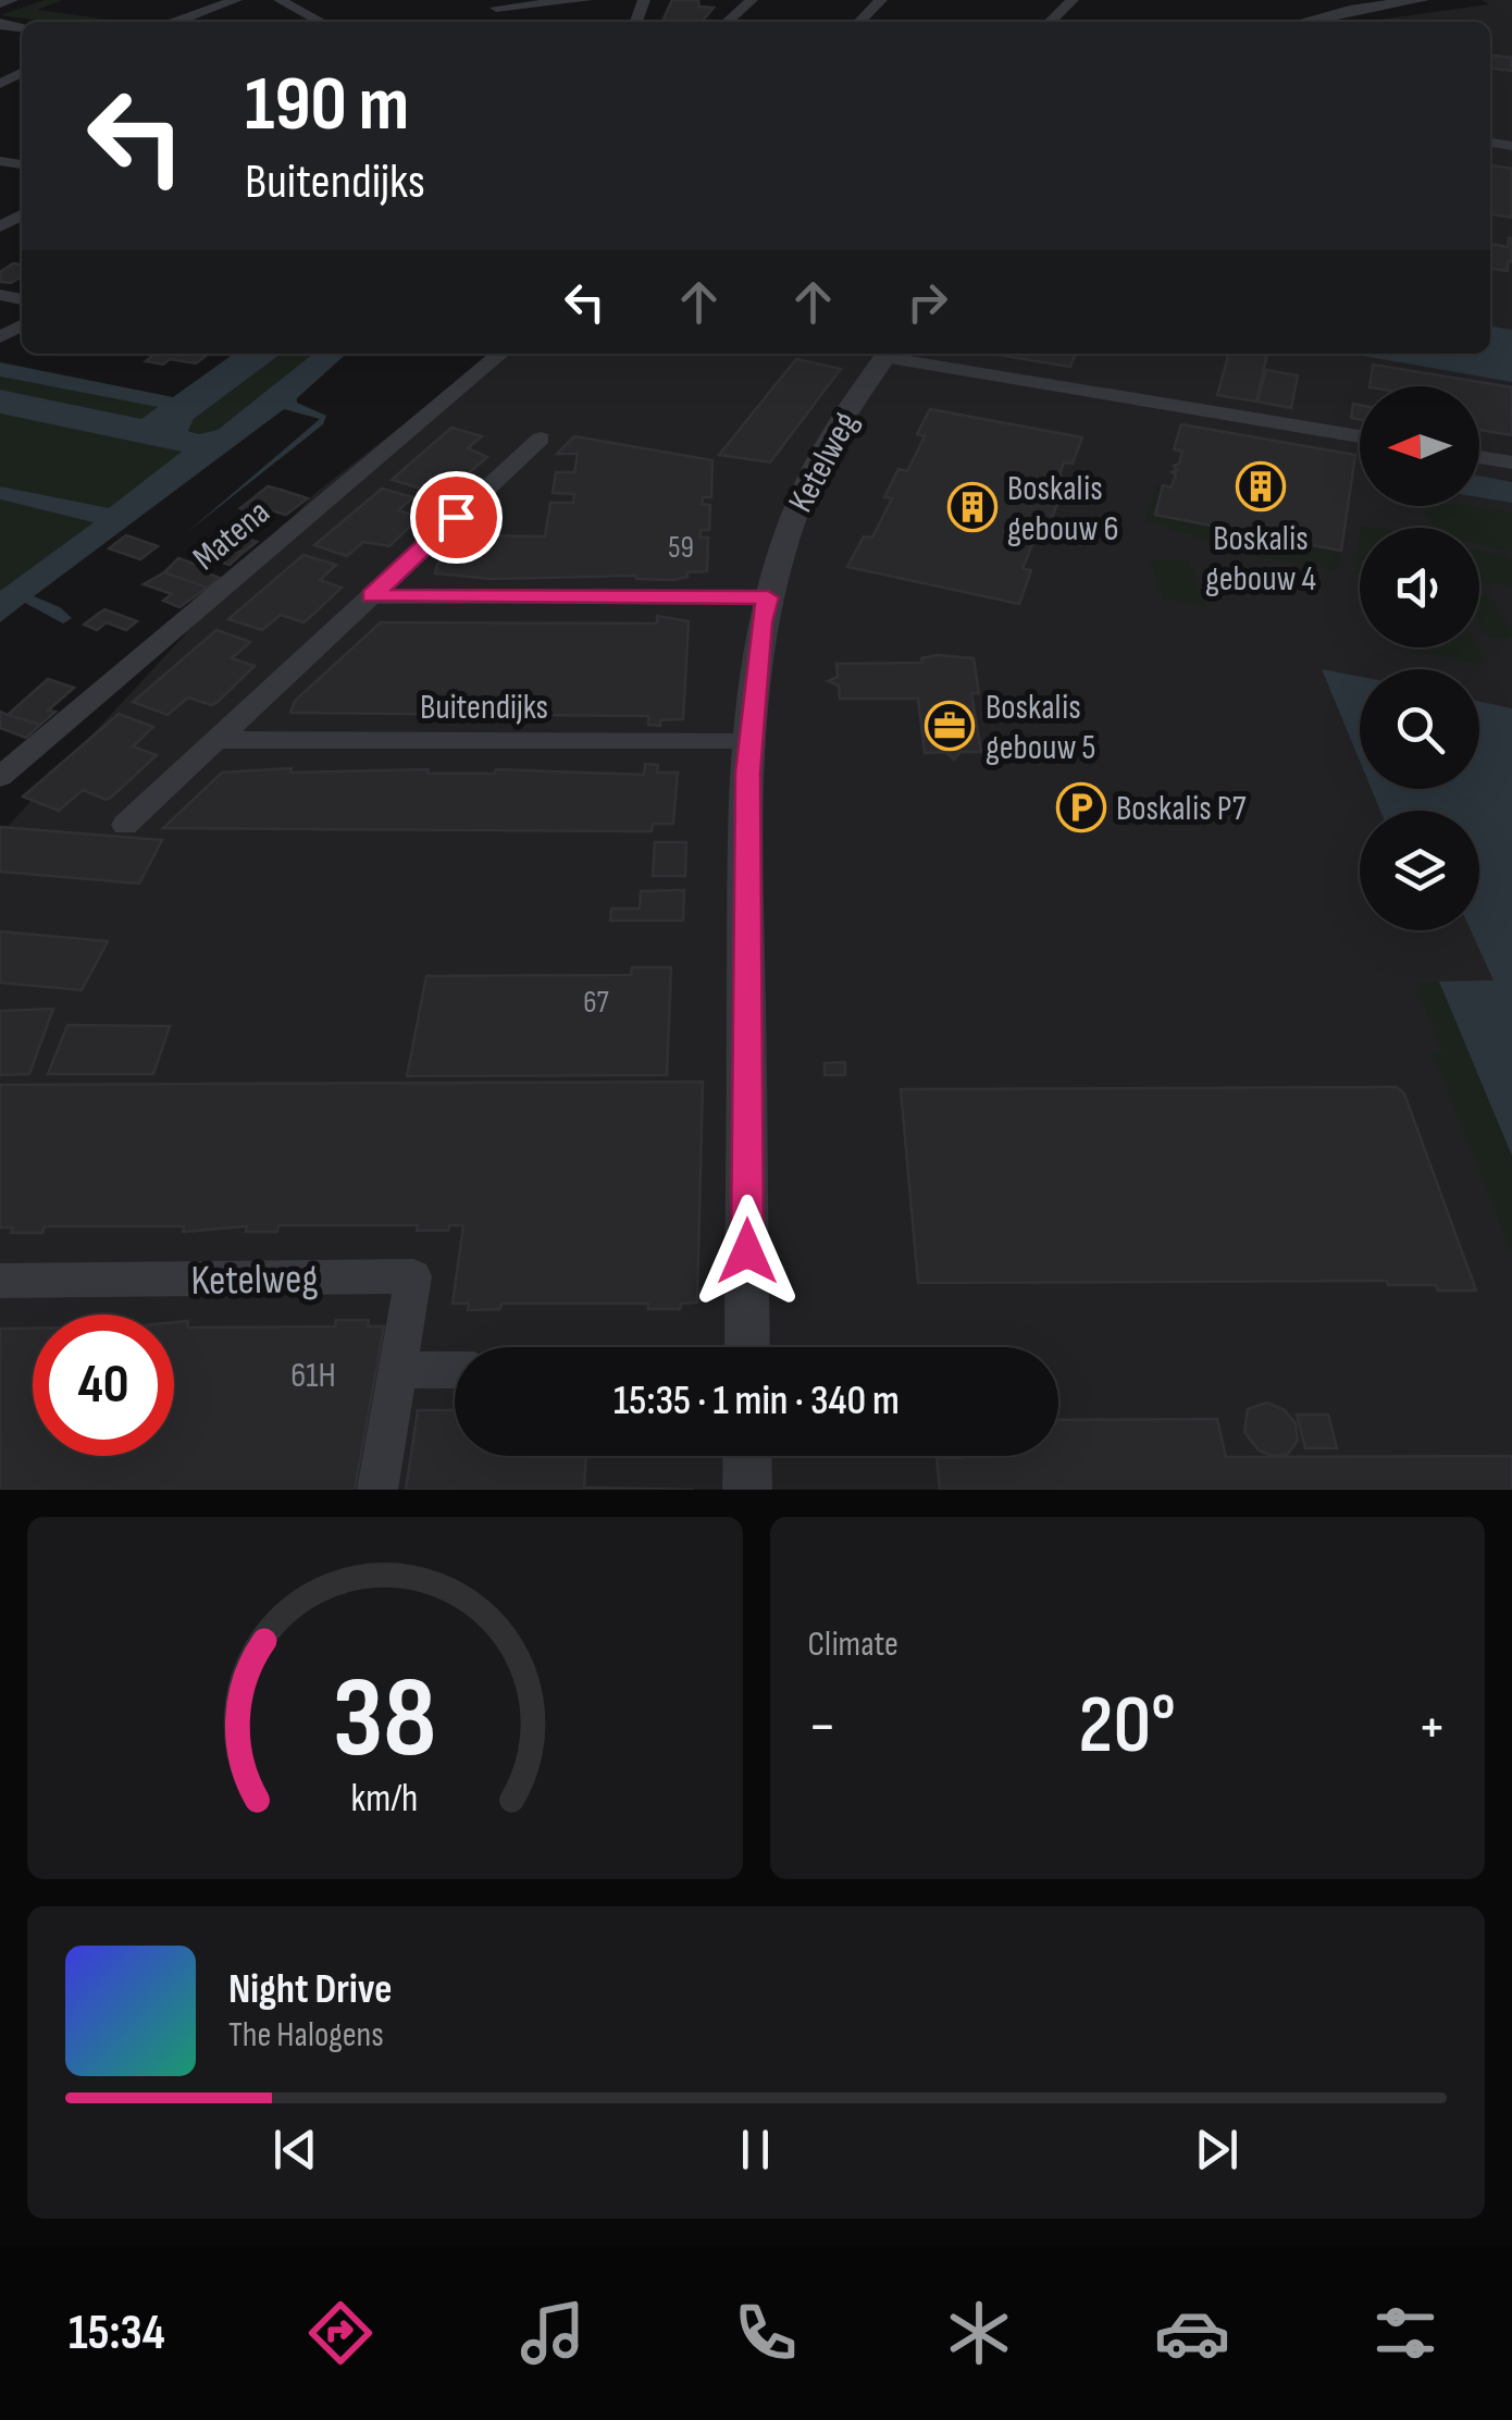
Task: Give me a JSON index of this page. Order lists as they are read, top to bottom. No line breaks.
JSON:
{"streets":{"street":["Ketelweg","Matena","Buitendijks"]},"crossings":[["Ketelweg","Buitendijks"]],"places":{"building":["Boskalis gebouw 4","Boskalis gebouw 6"],"office":["Boskalis gebouw 5"],"parking":["Boskalis P7"]},"house_numbers":["59","67","61H"],"north":"left","page":{"turn":["190 m","Buitendijks"],"limit":"40","trip":"15:35 · 1 min · 340 m","tile":"Climate","heat":["−","20°","+"],"song":["Night Drive","The Halogens"],"tabs":"15:34","gauge":["38","km/h"]}}
